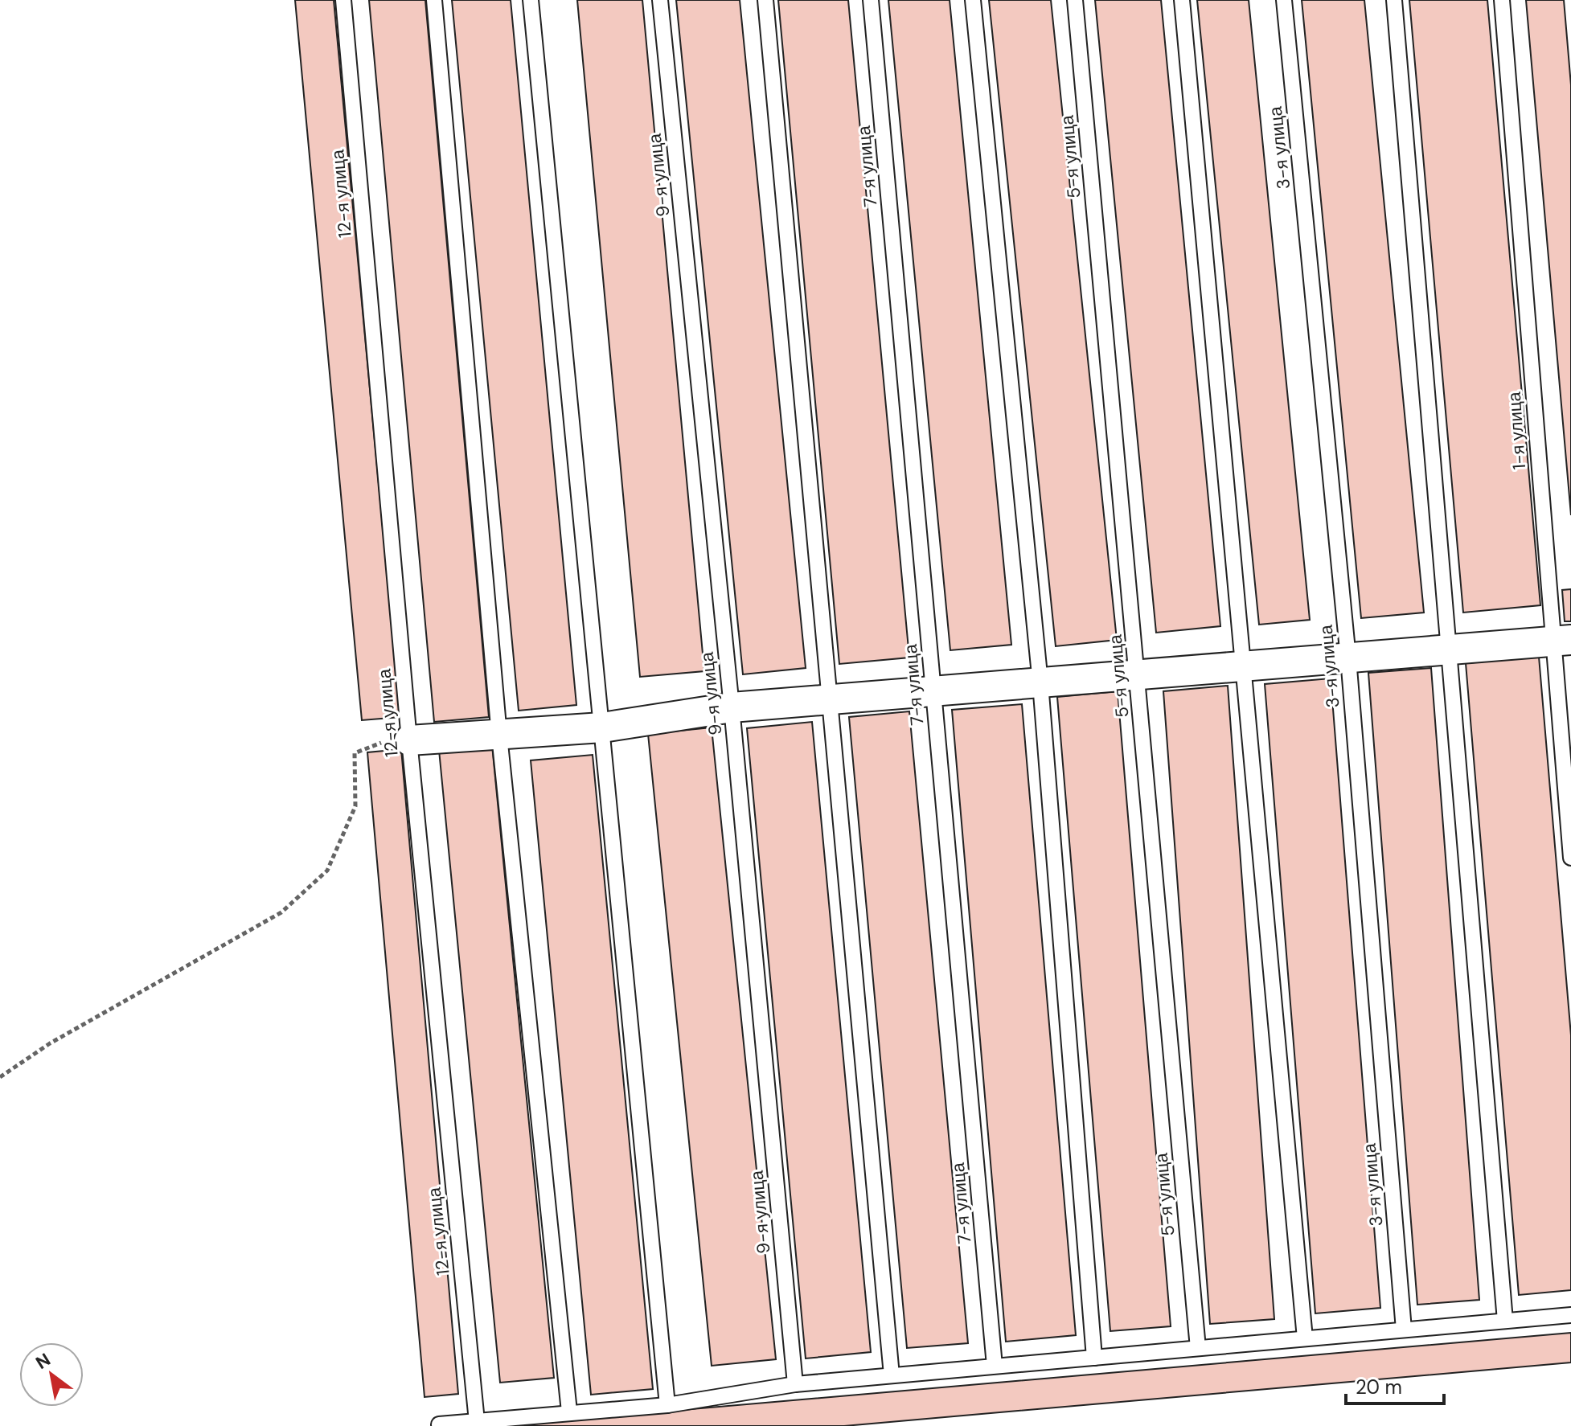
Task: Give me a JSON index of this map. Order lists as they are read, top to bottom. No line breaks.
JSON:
{"streets":{"lane":["3-я улица","5-я улица","7-я улица","9-я улица","12-я улица","1-я улица"]},"scale_bar":"20 m","north":"top left"}
